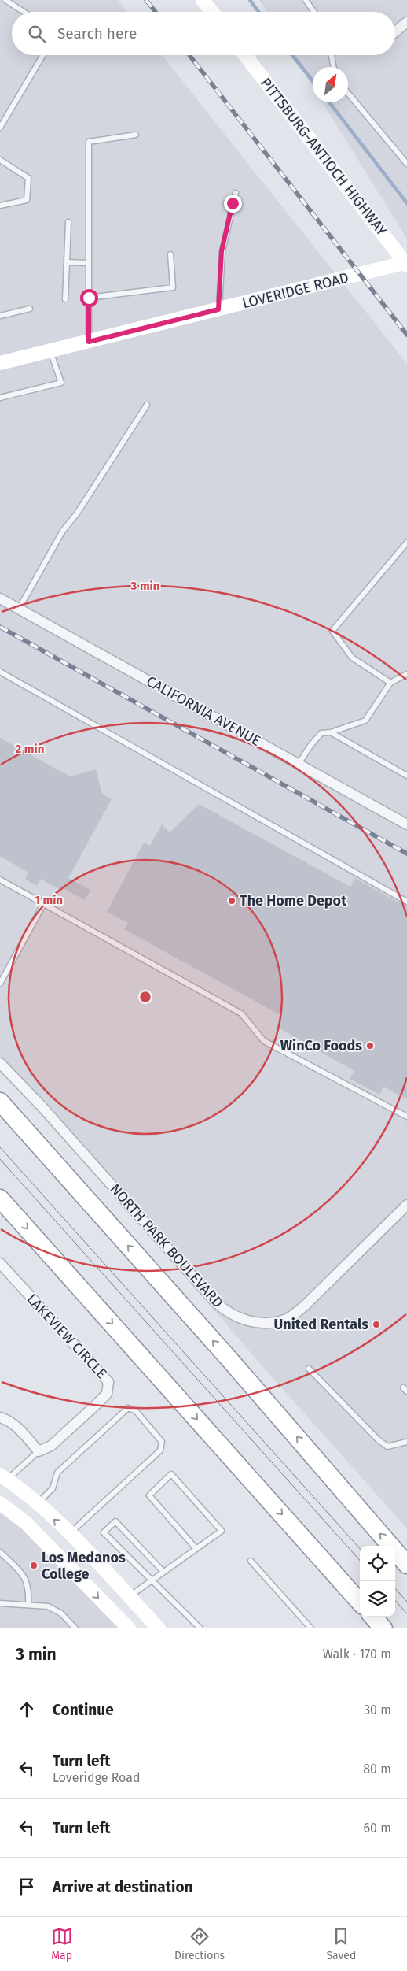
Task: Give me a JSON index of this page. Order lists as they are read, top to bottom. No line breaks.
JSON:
{"streets":{"main road":["PITTSBURG-ANTIOCH HIGHWAY","LOVERIDGE ROAD"],"street":["CALIFORNIA AVENUE","NORTH PARK BOULEVARD","LAKEVIEW CIRCLE"]},"crossings":[["PITTSBURG-ANTIOCH HIGHWAY","LOVERIDGE ROAD"]],"places":["The Home Depot","WinCo Foods","United Rentals","Los Medanos College"],"north":"top right","page":{"search":"Search here","heading":["3 min","Walk · 170 m"],"list":[["Continue","30 m"],["Turn left","Loveridge Road","80 m"],["Turn left","60 m"],"Arrive at destination"],"nav":["Map","Directions","Saved"]},"rings":["3 min","2 min","1 min"]}
